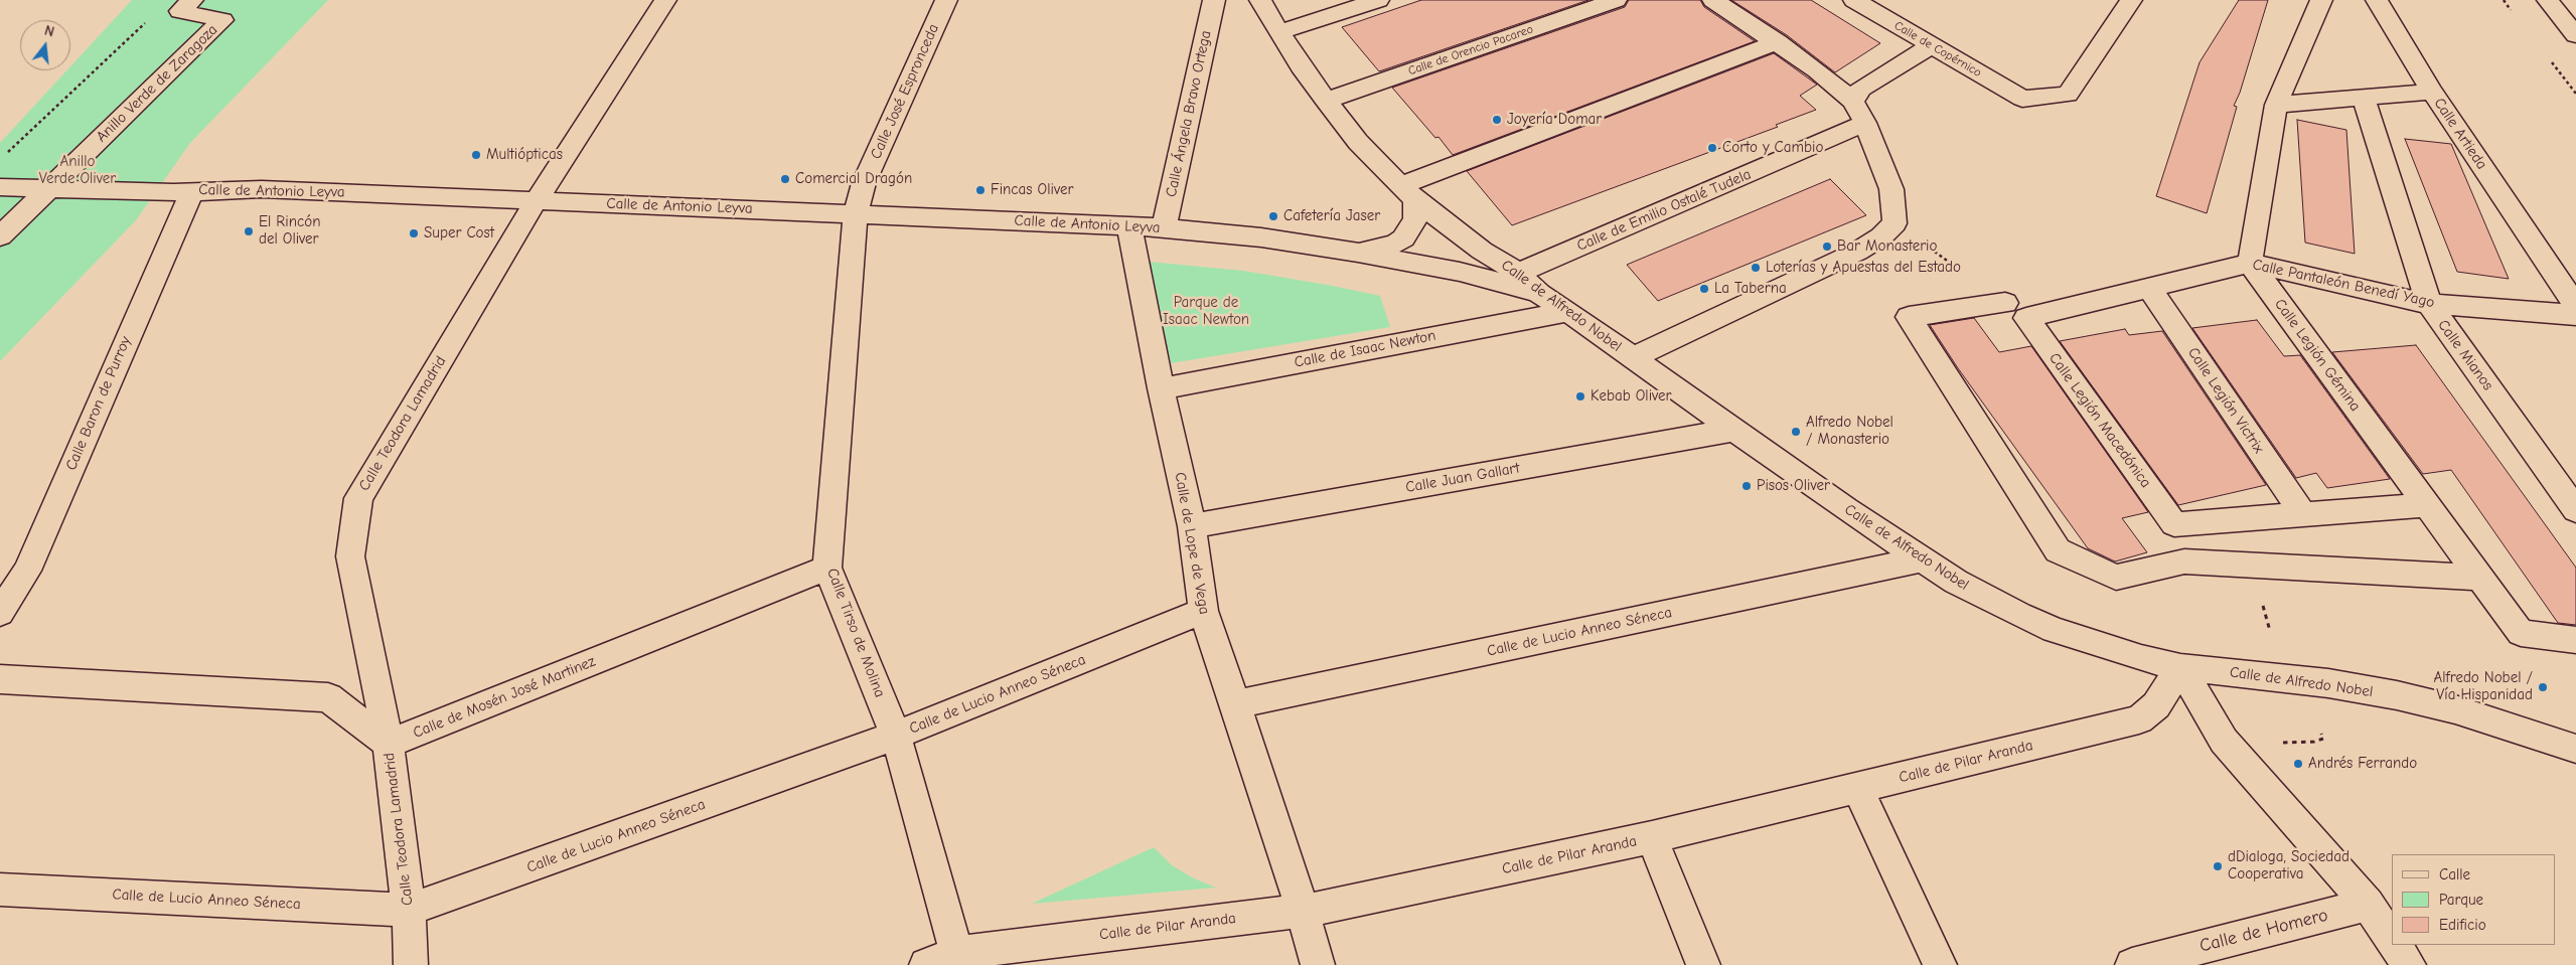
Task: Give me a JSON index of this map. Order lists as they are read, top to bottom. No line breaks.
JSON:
{"streets":{"main road":["Calle de Copérnico","Calle de Orencio Pacareo","Anillo Verde de Zaragoza","Calle José Espronceda","Calle Ángela Bravo Ortega","Calle Artieda","Calle de Antonio Leyva","Calle de Emilio Ostalé Tudela","Calle Pantaleón Benedí Yago","Calle de Alfredo Nobel","Calle de Isaac Newton","Calle Legión Gémina","Calle Mianos","Calle Legión Victrix","Calle Baron de Purroy","Calle Legión Macedónica","Calle Teodora Lamadrid","Calle Juan Gallart","Calle de Lope de Vega","Calle de Lucio Anneo Séneca","Calle Tirso de Molina","Calle de Mosén José Martinez","Calle de Pilar Aranda","Calle de Homero"]},"crossings":[["Calle de Orencio Pacareo","Calle de Alfredo Nobel"],["Anillo Verde de Zaragoza","Calle de Antonio Leyva"],["Calle José Espronceda","Calle de Antonio Leyva"],["Calle José Espronceda","Calle Tirso de Molina"],["Calle Ángela Bravo Ortega","Calle de Antonio Leyva"],["Calle Artieda","Calle Mianos"],["Calle de Antonio Leyva","Calle de Alfredo Nobel"],["Calle de Antonio Leyva","Calle Baron de Purroy"],["Calle de Antonio Leyva","Calle Teodora Lamadrid"],["Calle de Antonio Leyva","Calle de Lope de Vega"],["Calle de Antonio Leyva","Calle Tirso de Molina"],["Calle de Emilio Ostalé Tudela","Calle de Alfredo Nobel"],["Calle Pantaleón Benedí Yago","Calle Legión Gémina"],["Calle Pantaleón Benedí Yago","Calle Mianos"],["Calle Pantaleón Benedí Yago","Calle Legión Victrix"],["Calle Pantaleón Benedí Yago","Calle Legión Macedónica"],["Calle de Alfredo Nobel","Calle de Isaac Newton"],["Calle de Alfredo Nobel","Calle Juan Gallart"],["Calle de Alfredo Nobel","Calle de Lucio Anneo Séneca"],["Calle de Alfredo Nobel","Calle de Pilar Aranda"],["Calle de Isaac Newton","Calle de Lope de Vega"],["Calle Legión Victrix","Calle Legión Macedónica"],["Calle Teodora Lamadrid","Calle de Lucio Anneo Séneca"],["Calle Teodora Lamadrid","Calle de Mosén José Martinez"],["Calle Juan Gallart","Calle de Lope de Vega"],["Calle de Lope de Vega","Calle de Lucio Anneo Séneca"],["Calle de Lope de Vega","Calle de Pilar Aranda"],["Calle de Lucio Anneo Séneca","Calle Tirso de Molina"],["Calle Tirso de Molina","Calle de Mosén José Martinez"],["Calle Tirso de Molina","Calle de Pilar Aranda"]],"parks":["Anillo Verde Oliver","Parque de Isaac Newton"],"places":["Joyería Domar","Corto y Cambio","Multiópticas","Comercial Dragón","Fincas Oliver","Cafetería Jaser","El Rincón del Oliver","Super Cost","Bar Monasterio","Loterías y Apuestas del Estado","La Taberna","Kebab Oliver","Alfredo Nobel / Monasterio","Pisos Oliver","Alfredo Nobel / Vía Hispanidad","Andrés Ferrando","dDialoga, Sociedad Cooperativa"],"legend":["Calle","Parque","Edificio"],"north":"top"}
